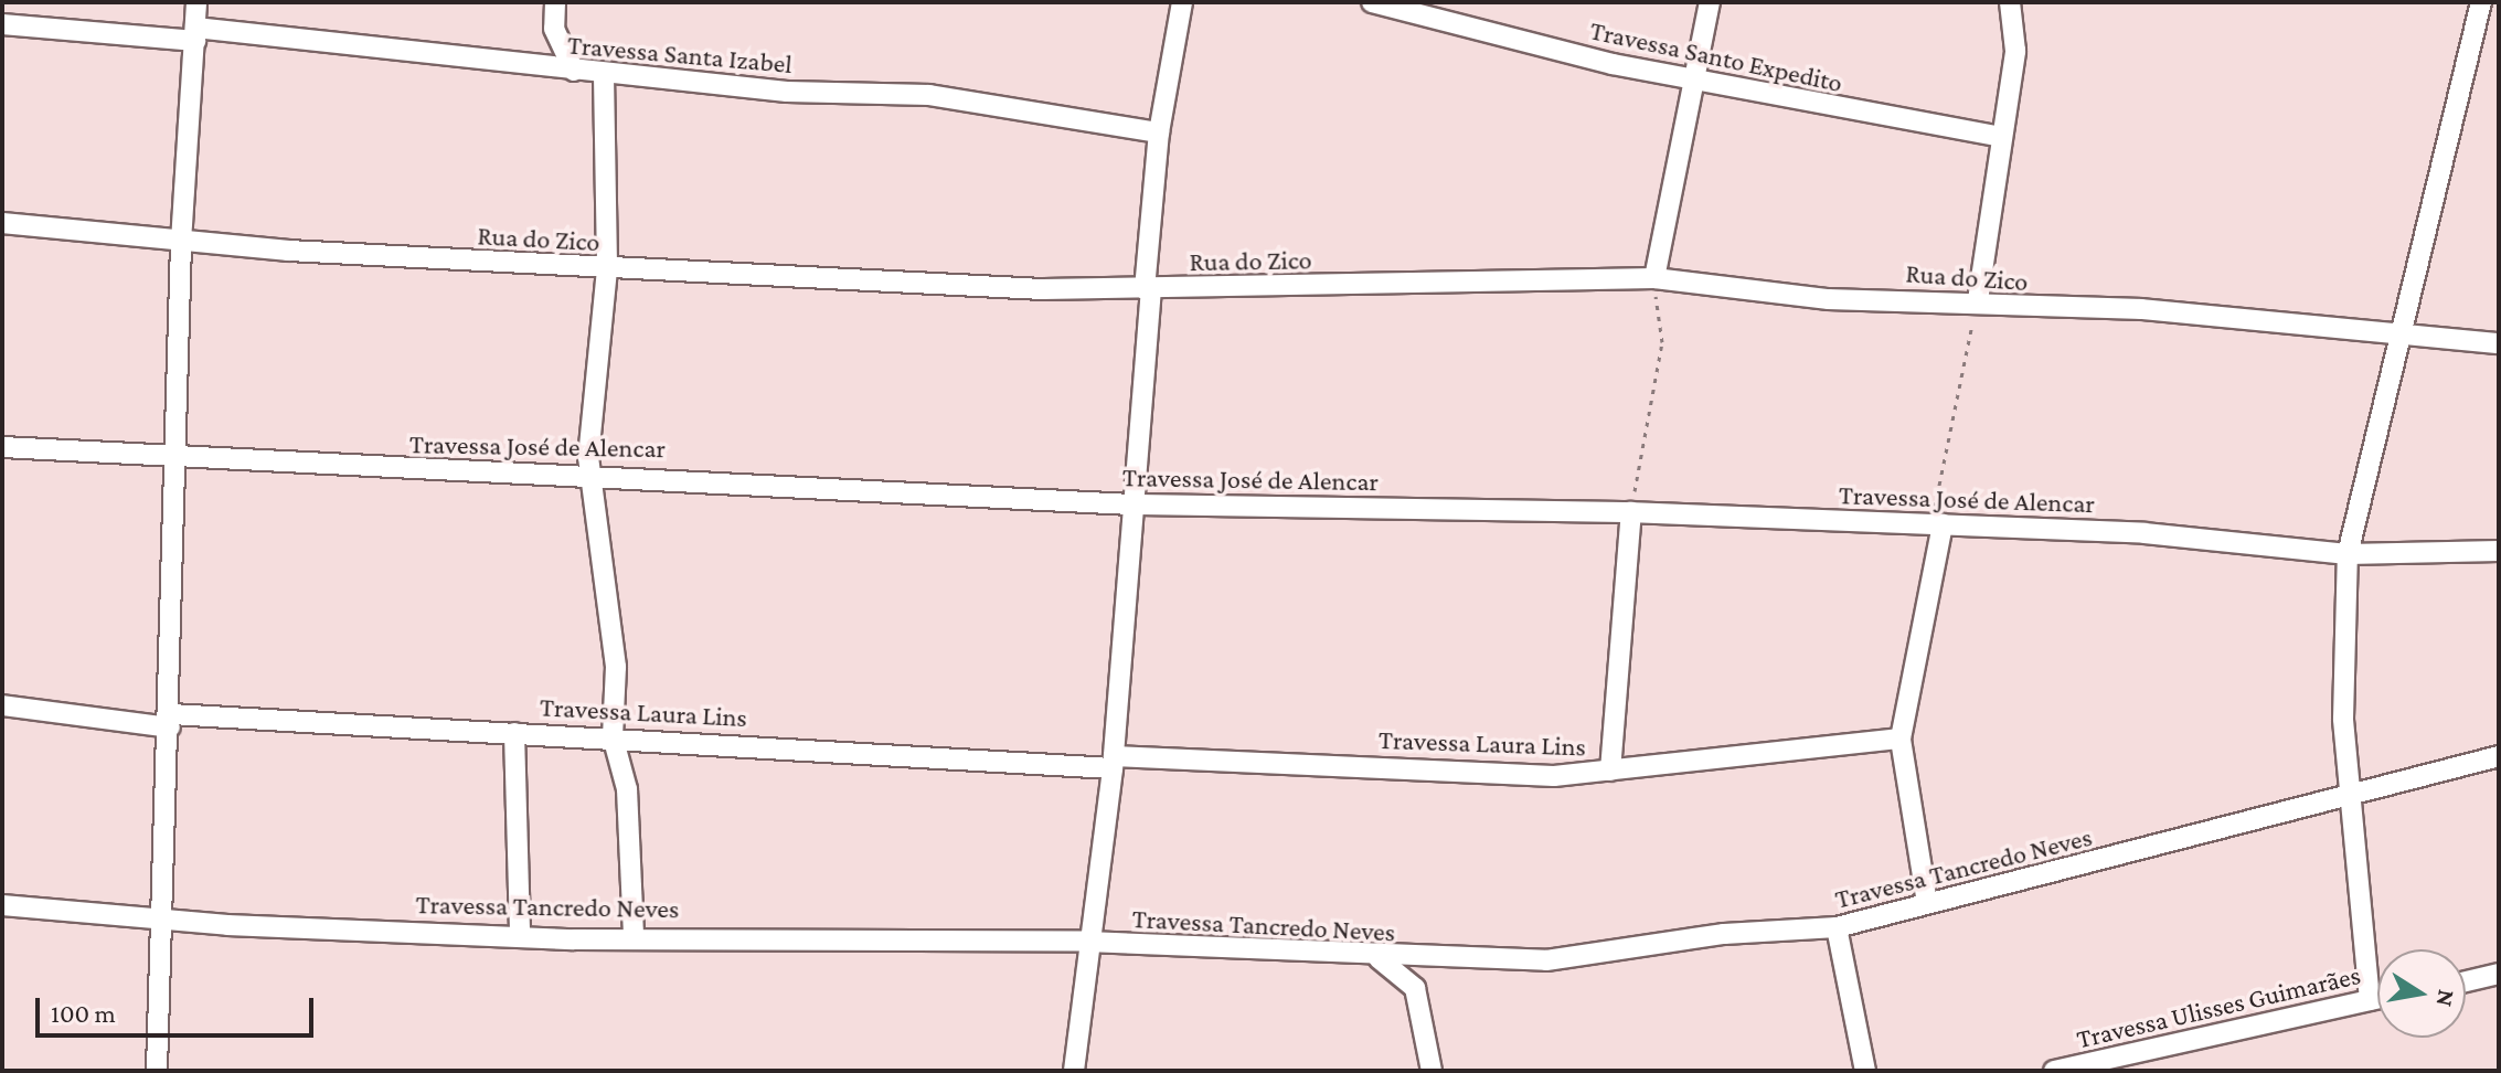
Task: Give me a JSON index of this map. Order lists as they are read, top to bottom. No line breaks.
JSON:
{"streets":{"street":["Travessa Santa Izabel","Travessa Santo Expedito","Rua do Zico","Travessa José de Alencar","Travessa Laura Lins","Travessa Tancredo Neves","Travessa Ulisses Guimarães"]},"scale_bar":"100 m","north":"right"}
